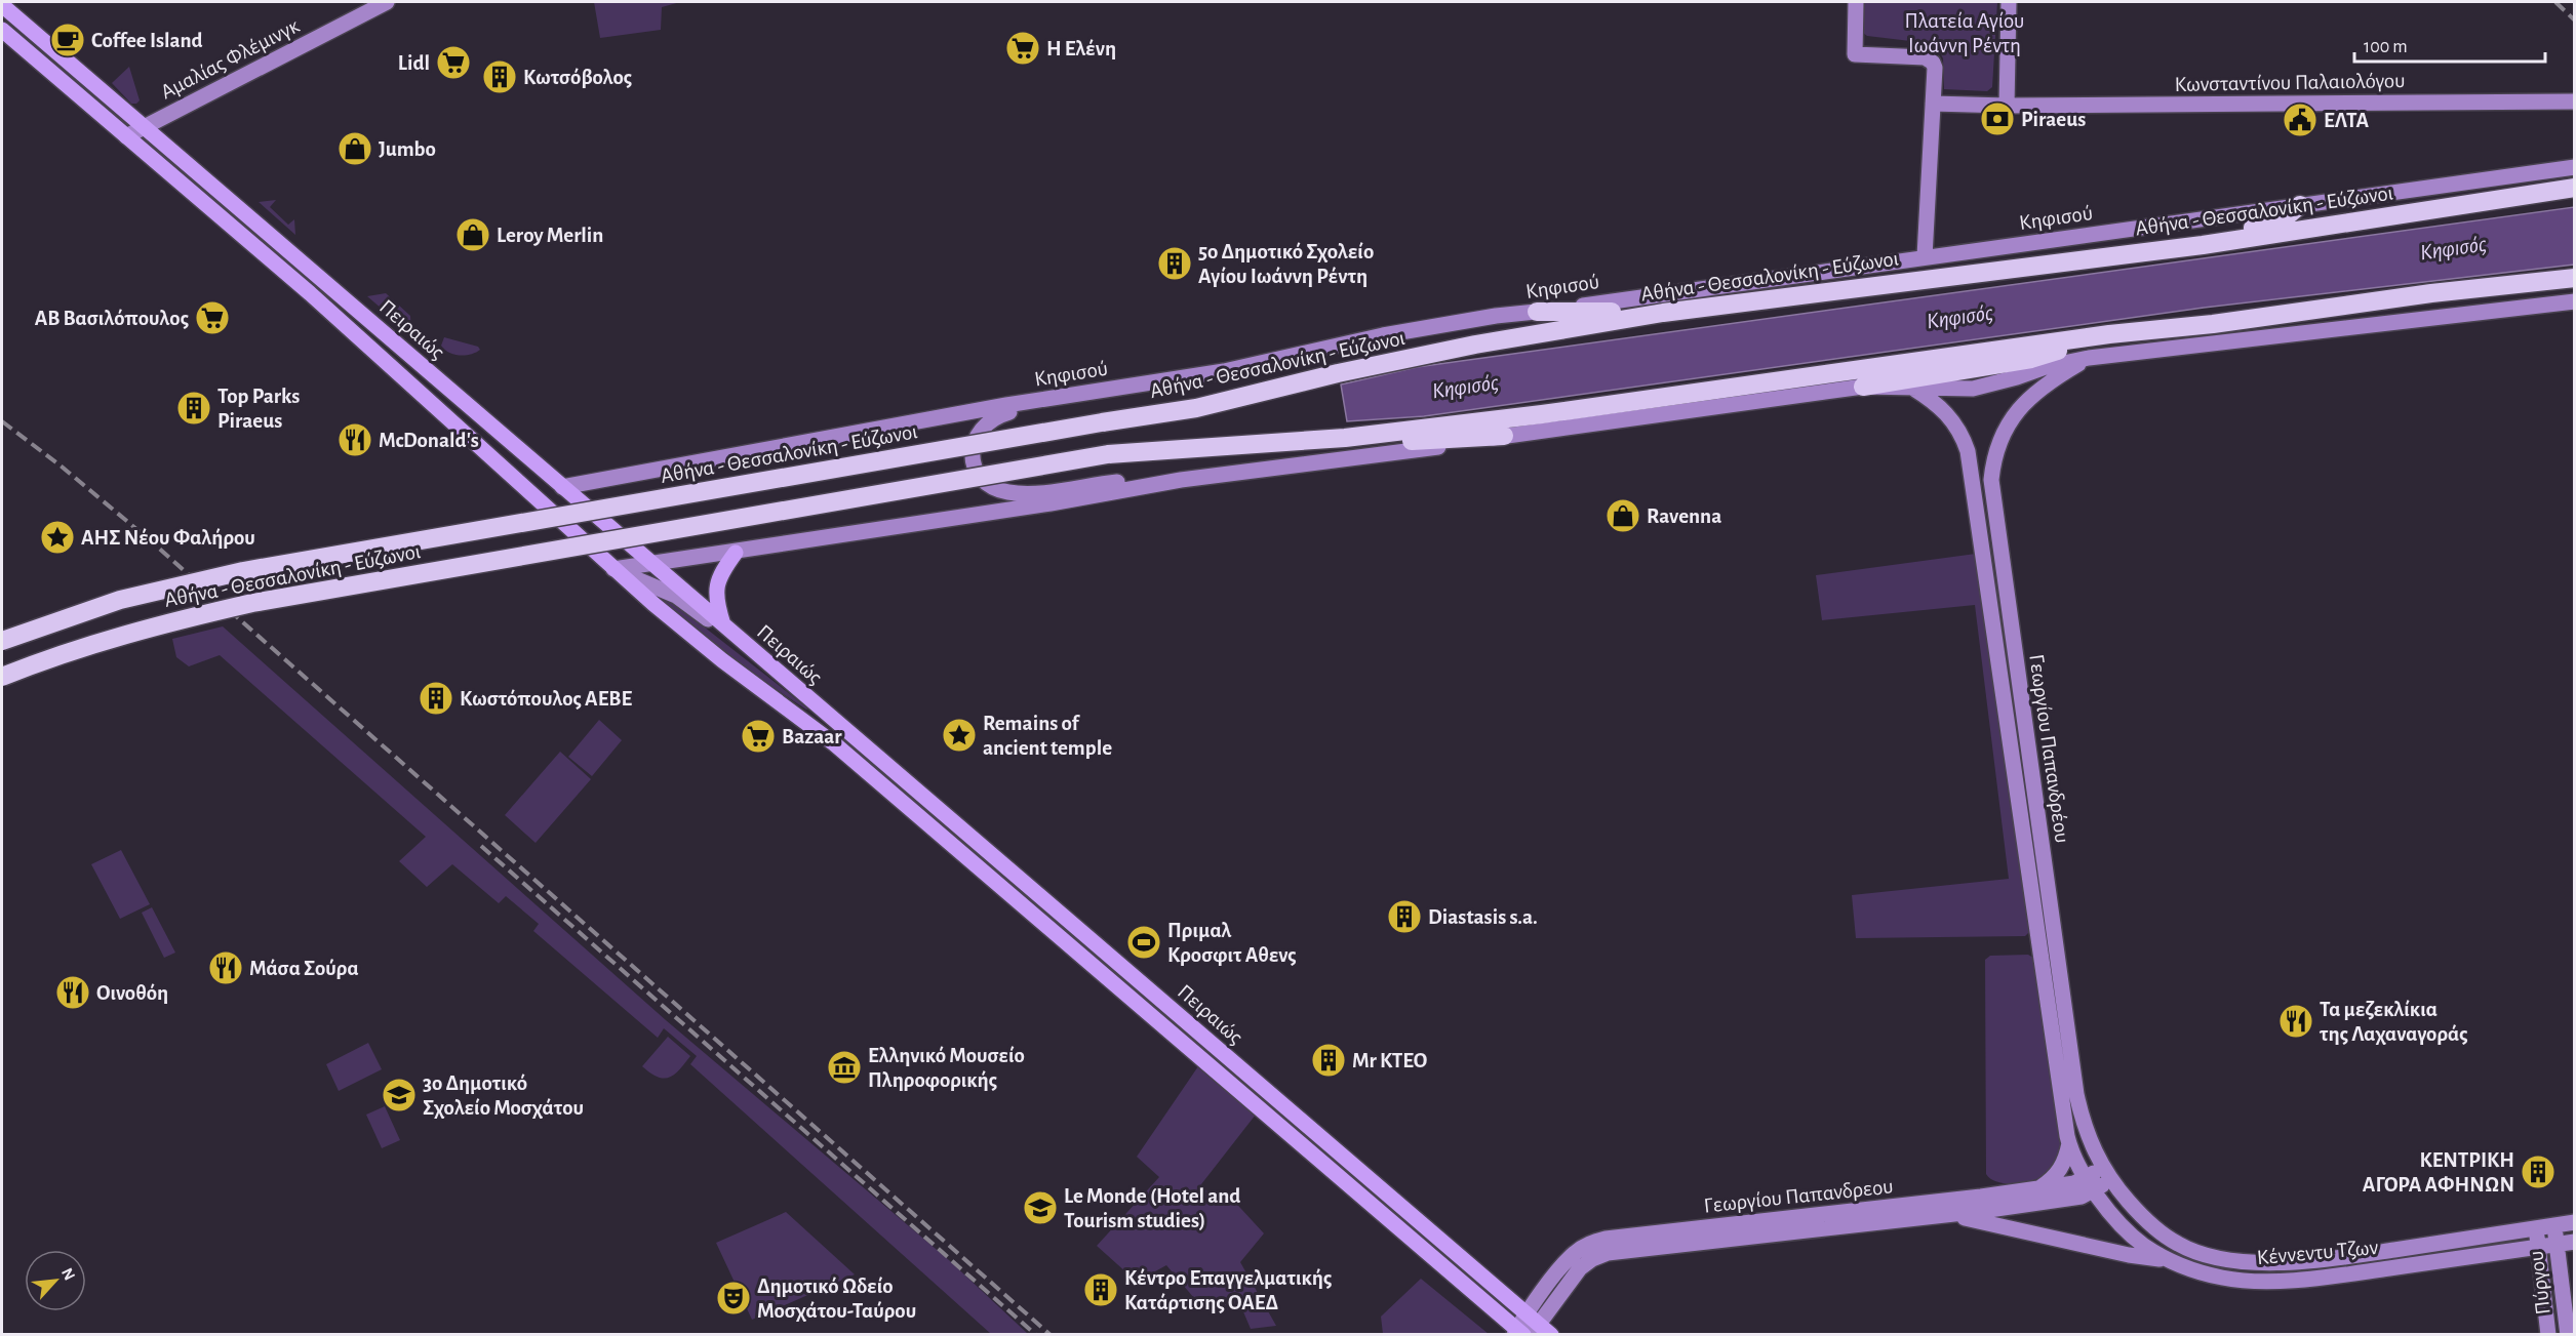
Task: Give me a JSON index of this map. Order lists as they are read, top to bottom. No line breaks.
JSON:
{"streets":{"highway":["Αθήνα - Θεσσαλονίκη - Εύζωνοι"],"main road":["Αμαλίας Φλέμινγκ","Κωνσταντίνου Παλαιολόγου","Κηφισού","Πειραιώς","Γεωργίου Παπανδρέου","Γεωργίου Παπανδρεου","Κέννεντυ Τζων","Πύργου"]},"crossings":[["Αμαλίας Φλέμινγκ","Πειραιώς"],["Κηφισού","Πειραιώς"],["Πειραιώς","Γεωργίου Παπανδρεου"],["Γεωργίου Παπανδρέου","Γεωργίου Παπανδρεου"],["Γεωργίου Παπανδρέου","Κέννεντυ Τζων"],["Γεωργίου Παπανδρεου","Κέννεντυ Τζων"],["Κέννεντυ Τζων","Πύργου"]],"water":["Κηφισός"],"parks":["Πλατεία Αγίου Ιωάννη Ρέντη"],"places":{"cafe":["Coffee Island"],"supermarket":["Η Ελένη","Lidl","ΑΒ Βασιλόπουλος","Bazaar"],"building":["Κωτσόβολος","5ο Δημοτικό Σχολείο Αγίου Ιωάννη Ρέντη","Top Parks Piraeus","Κωστόπουλος ΑΕΒΕ","Diastasis s.a.","Mr KTEO","ΚΕΝΤΡΙΚΗ ΑΓΟΡΑ ΑΦΗΝΩΝ","Κέντρο Επαγγελματικής Κατάρτισης ΟΑΕΔ"],"bank":["Piraeus"],"public building":["ΕΛΤΑ"],"shop":["Jumbo","Leroy Merlin","Ravenna"],"restaurant":["McDonald's","Μάσα Σούρα","Οινοθόη","Τα μεζεκλίκια της Λαχαναγοράς"],"place":["ΑΗΣ Νέου Φαλήρου","Remains of ancient temple"],"sports":["Πριμαλ Κροσφιτ Αθενς"],"museum":["Ελληνικό Μουσείο Πληροφορικής"],"school or university":["3ο Δημοτικό Σχολείο Μοσχάτου","Le Monde (Hotel and Tourism studies)"],"theatre":["Δημοτικό Ωδείο Μοσχάτου-Ταύρου"]},"scale_bar":"100 m","north":"top right"}
